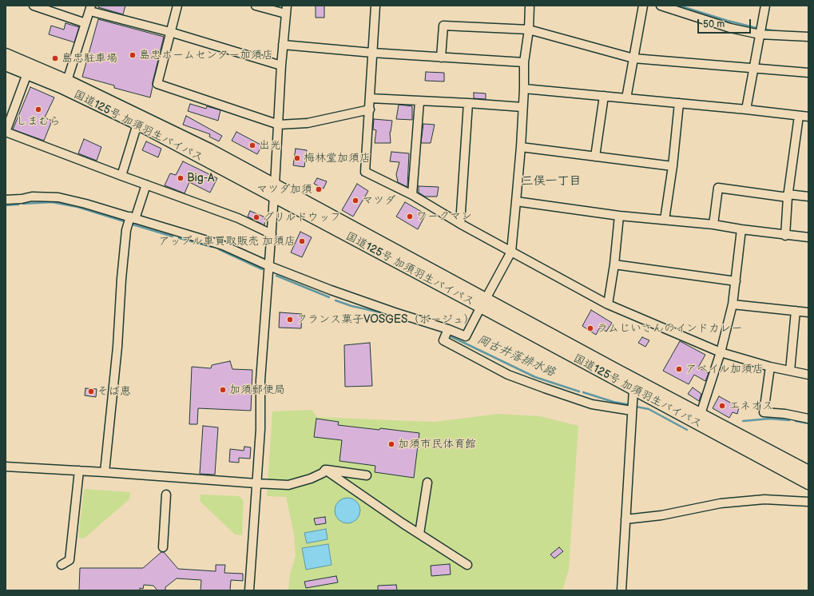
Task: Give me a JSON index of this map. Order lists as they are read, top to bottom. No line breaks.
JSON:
{"streets":{"highway":["国道125号 加須羽生バイパス"]},"districts":["三俣一丁目"],"water":["岡古井落排水路"],"places":["島忠ホームセンター加須店","島忠駐車場","しまむら","出光","梅林堂加須店","Big-A","マツダ加須","マツダ","ワークマン","グリルドウッフ","アップル車買取販売 加須店","フランス菓子VOSGES（ボージュ）","ラムじいさんのインドカレー","アベイル加須店","加須郵便局","そば恵","エネオス","加須市民体育館"],"scale_bar":"50 m"}
